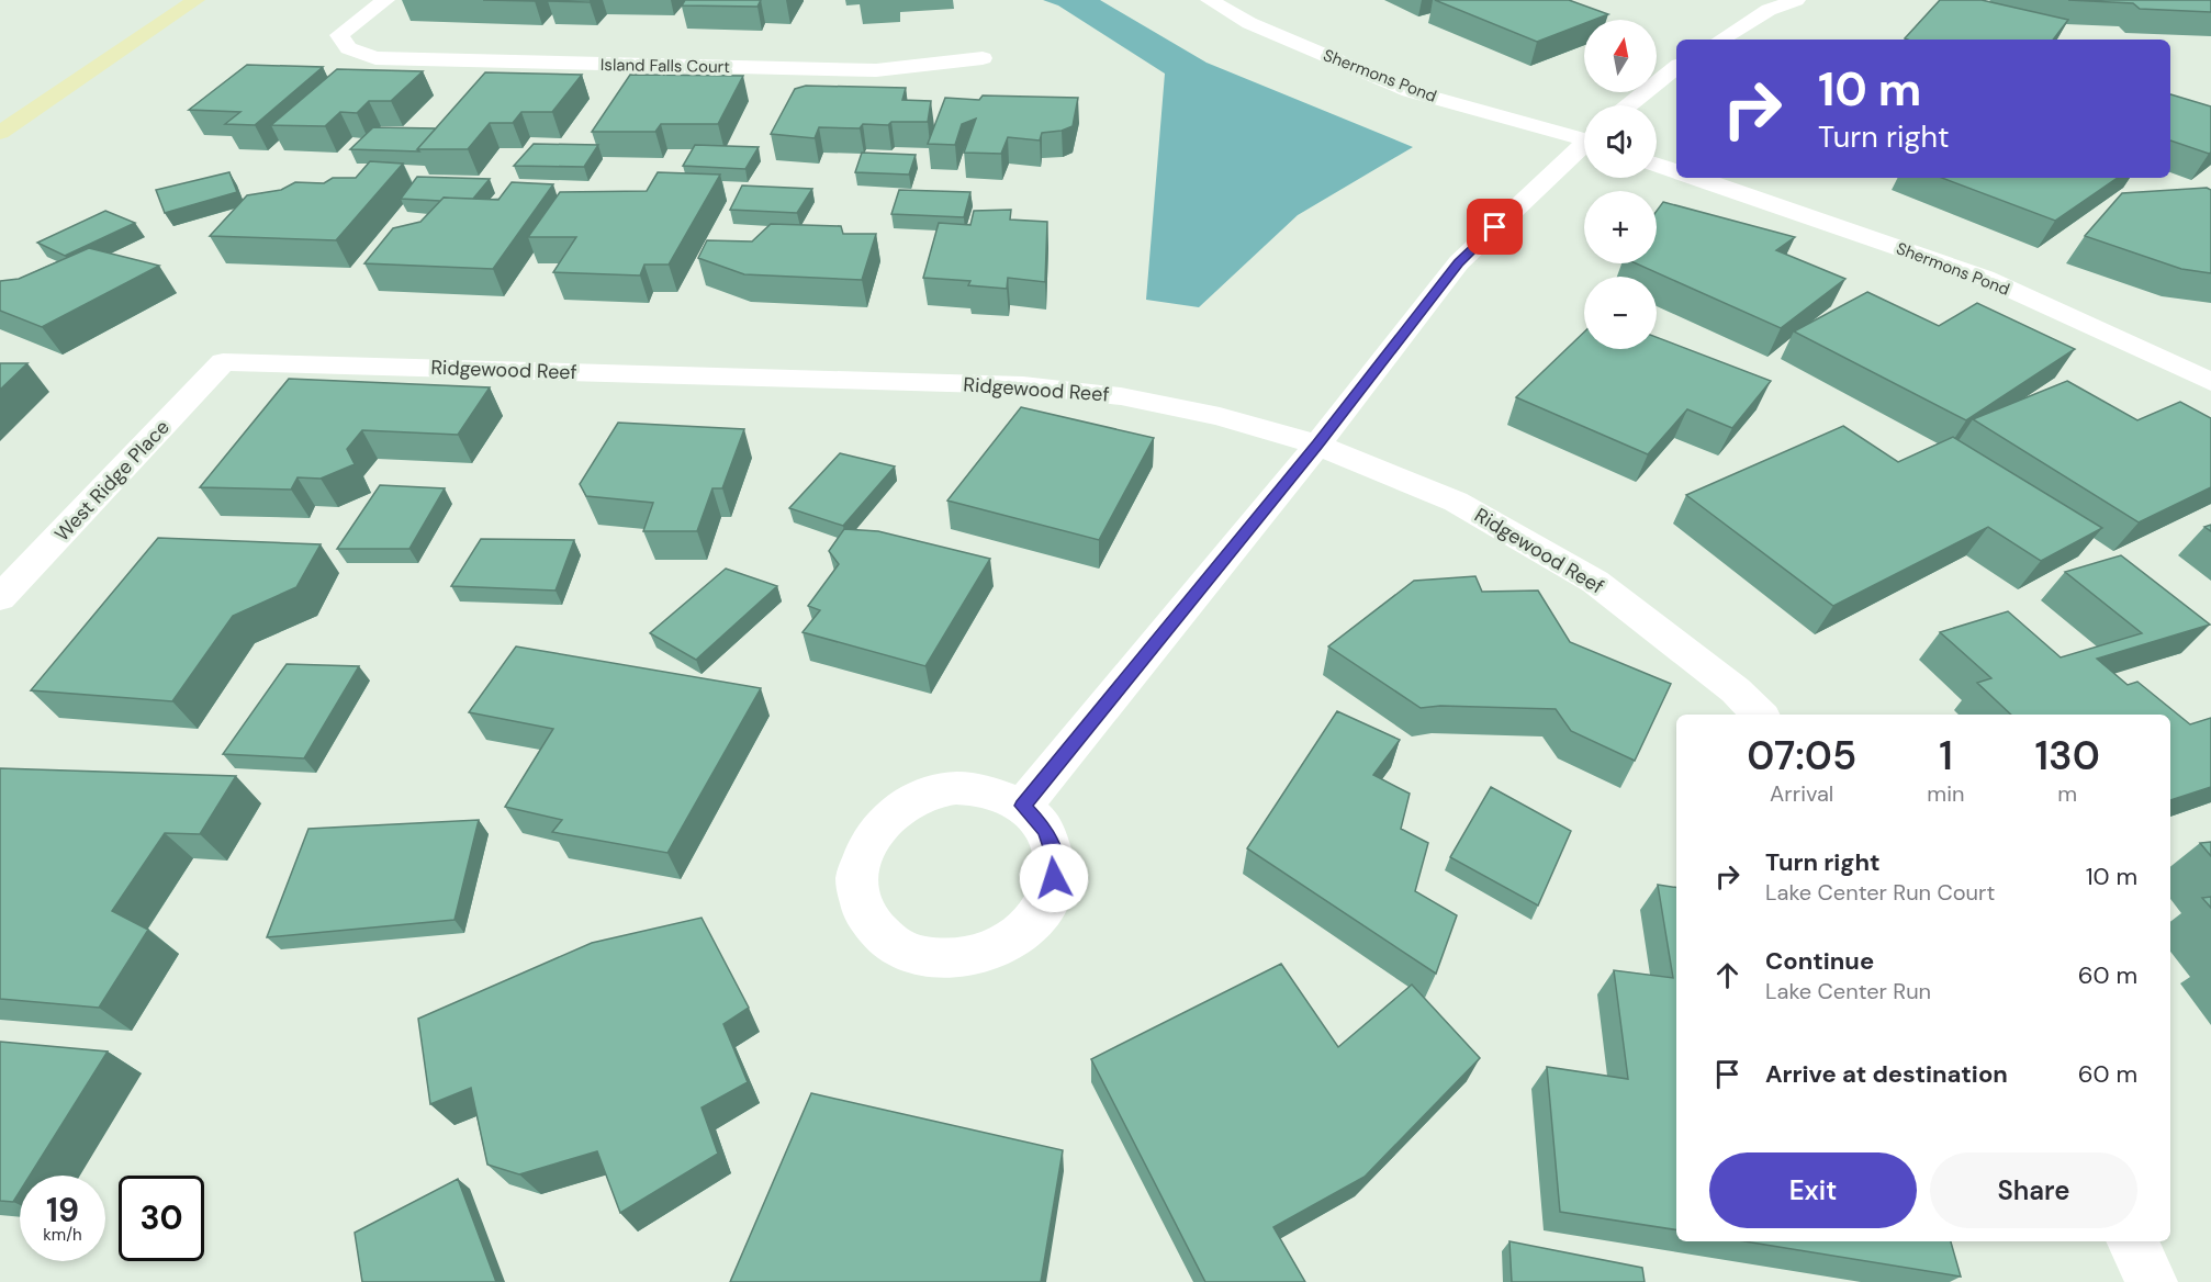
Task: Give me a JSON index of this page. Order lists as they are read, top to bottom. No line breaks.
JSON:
{"streets":{"street":["Island Falls Court","Shermons Pond","Ridgewood Reef","West Ridge Place"]},"crossings":[["Ridgewood Reef","West Ridge Place"]],"north":"top","page":{"map_buttons":["+","−"],"turn":["10 m","Turn right"],"eta":["07:05","Arrival","1","min","130","m"],"list":[{"name":"Turn right","note":"Lake Center Run Court","value":"10 m"},{"name":"Continue","note":"Lake Center Run","value":"60 m"},{"name":"Arrive at destination","value":"60 m"}],"buttons":["Exit","Share"],"speed":"19 km/h","limit":"30"}}
